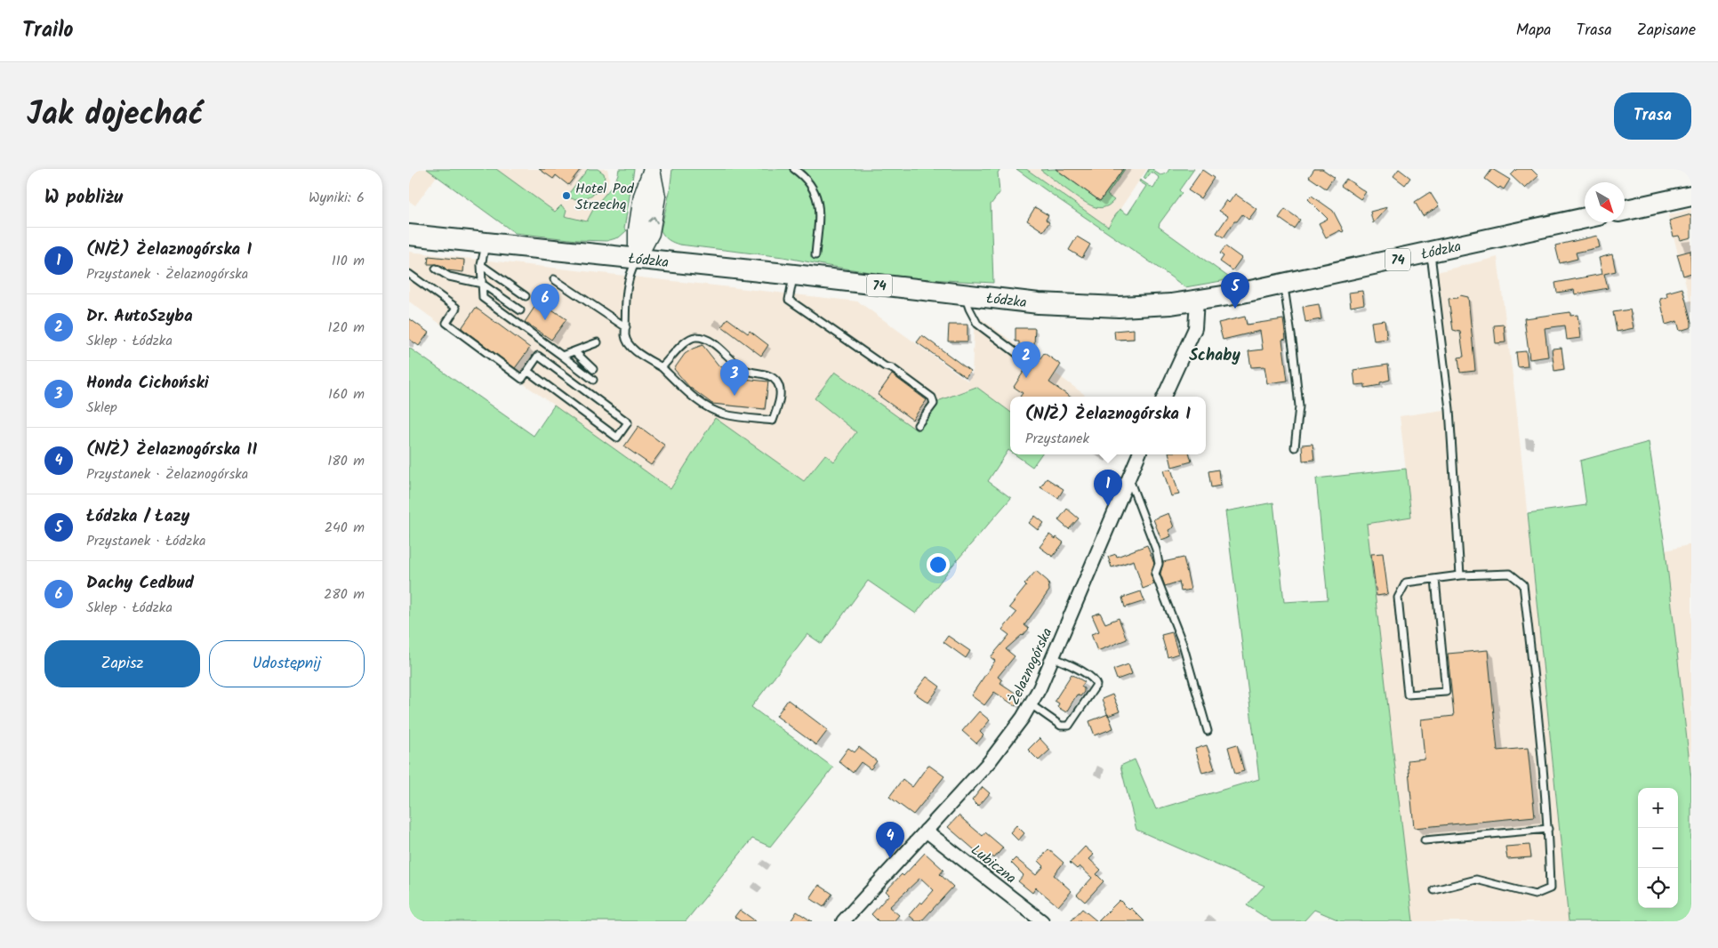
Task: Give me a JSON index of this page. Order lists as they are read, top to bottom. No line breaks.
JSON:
{"streets":{"main road":["Łódzka","74"],"street":["Żelaznogórska","Lubiczna"]},"crossings":[["Żelaznogórska","Lubiczna"]],"districts":["Schaby"],"places":["Hotel Pod Strzechą"],"north":"bottom right","page":{"header":"Trailo","nav":["Mapa","Trasa","Zapisane"],"title":"Jak dojechać","buttons":["Trasa",["Zapisz","Udostępnij"]],"heading":["W pobliżu","Wyniki: 6"],"list":[{"mark":"1","name":"(N/Ż) Żelaznogórska I","note":"Przystanek · Żelaznogórska","value":"110 m"},{"mark":"2","name":"Dr. AutoSzyba","note":"Sklep · Łódzka","value":"120 m"},{"mark":"3","name":"Honda Cichoński","note":"Sklep","value":"160 m"},{"mark":"4","name":"(N/Ż) Żelaznogórska II","note":"Przystanek · Żelaznogórska","value":"180 m"},{"mark":"5","name":"Łódzka / Łazy","note":"Przystanek · Łódzka","value":"240 m"},{"mark":"6","name":"Dachy Cedbud","note":"Sklep · Łódzka","value":"280 m"}],"pins":["5","6","2","3","1","4"],"popup":["(N/Ż) Żelaznogórska I","Przystanek"],"map_buttons":["+","−"]}}
